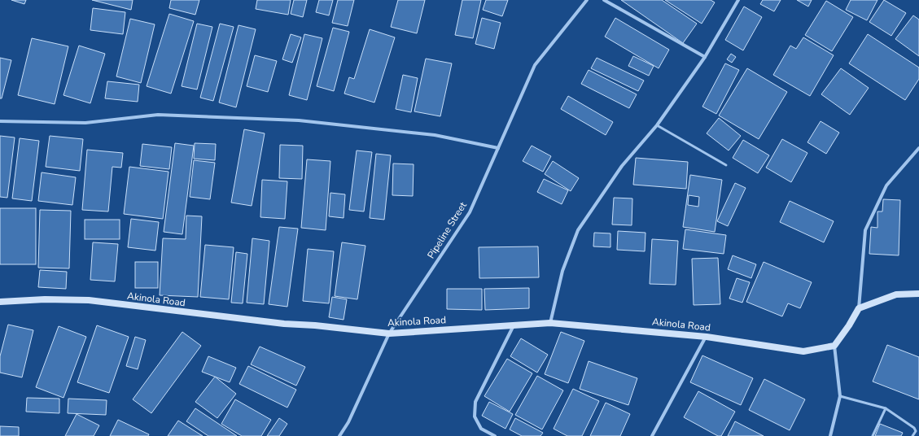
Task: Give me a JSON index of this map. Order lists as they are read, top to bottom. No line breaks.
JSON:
{"streets":{"street":["Pipeline Street","Akinola Road"]},"crossings":[["Pipeline Street","Akinola Road"]]}
